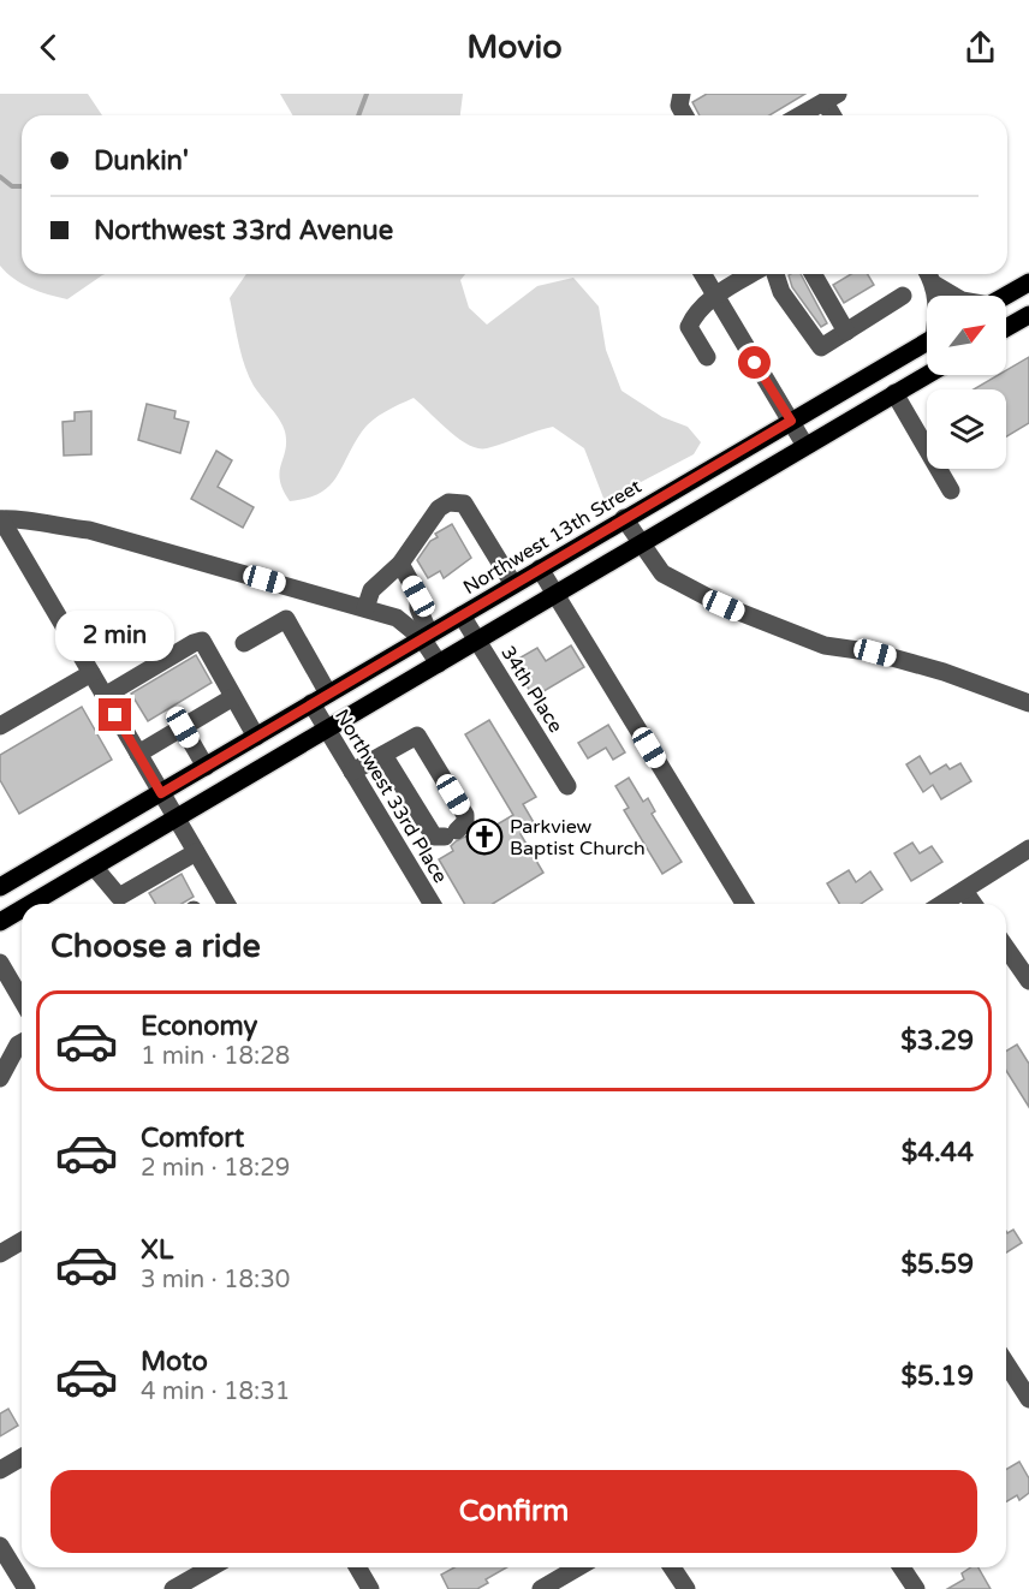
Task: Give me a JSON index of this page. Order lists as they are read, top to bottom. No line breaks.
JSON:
{"streets":{"main road":["Northwest 13th Street"],"street":["34th Place","Northwest 33rd Place"]},"crossings":[["Northwest 13th Street","34th Place"],["Northwest 13th Street","Northwest 33rd Place"]],"places":{"church":["Parkview Baptist Church"]},"north":"top right","page":{"header":"Movio","banner":["Dunkin'","Northwest 33rd Avenue"],"bubble":"2 min","heading":"Choose a ride","list":[{"name":"Economy","note":"1 min · 18:28","value":"$3.29"},{"name":"Comfort","note":"2 min · 18:29","value":"$4.44"},{"name":"XL","note":"3 min · 18:30","value":"$5.59"},{"name":"Moto","note":"4 min · 18:31","value":"$5.19"}],"buttons":"Confirm"}}
